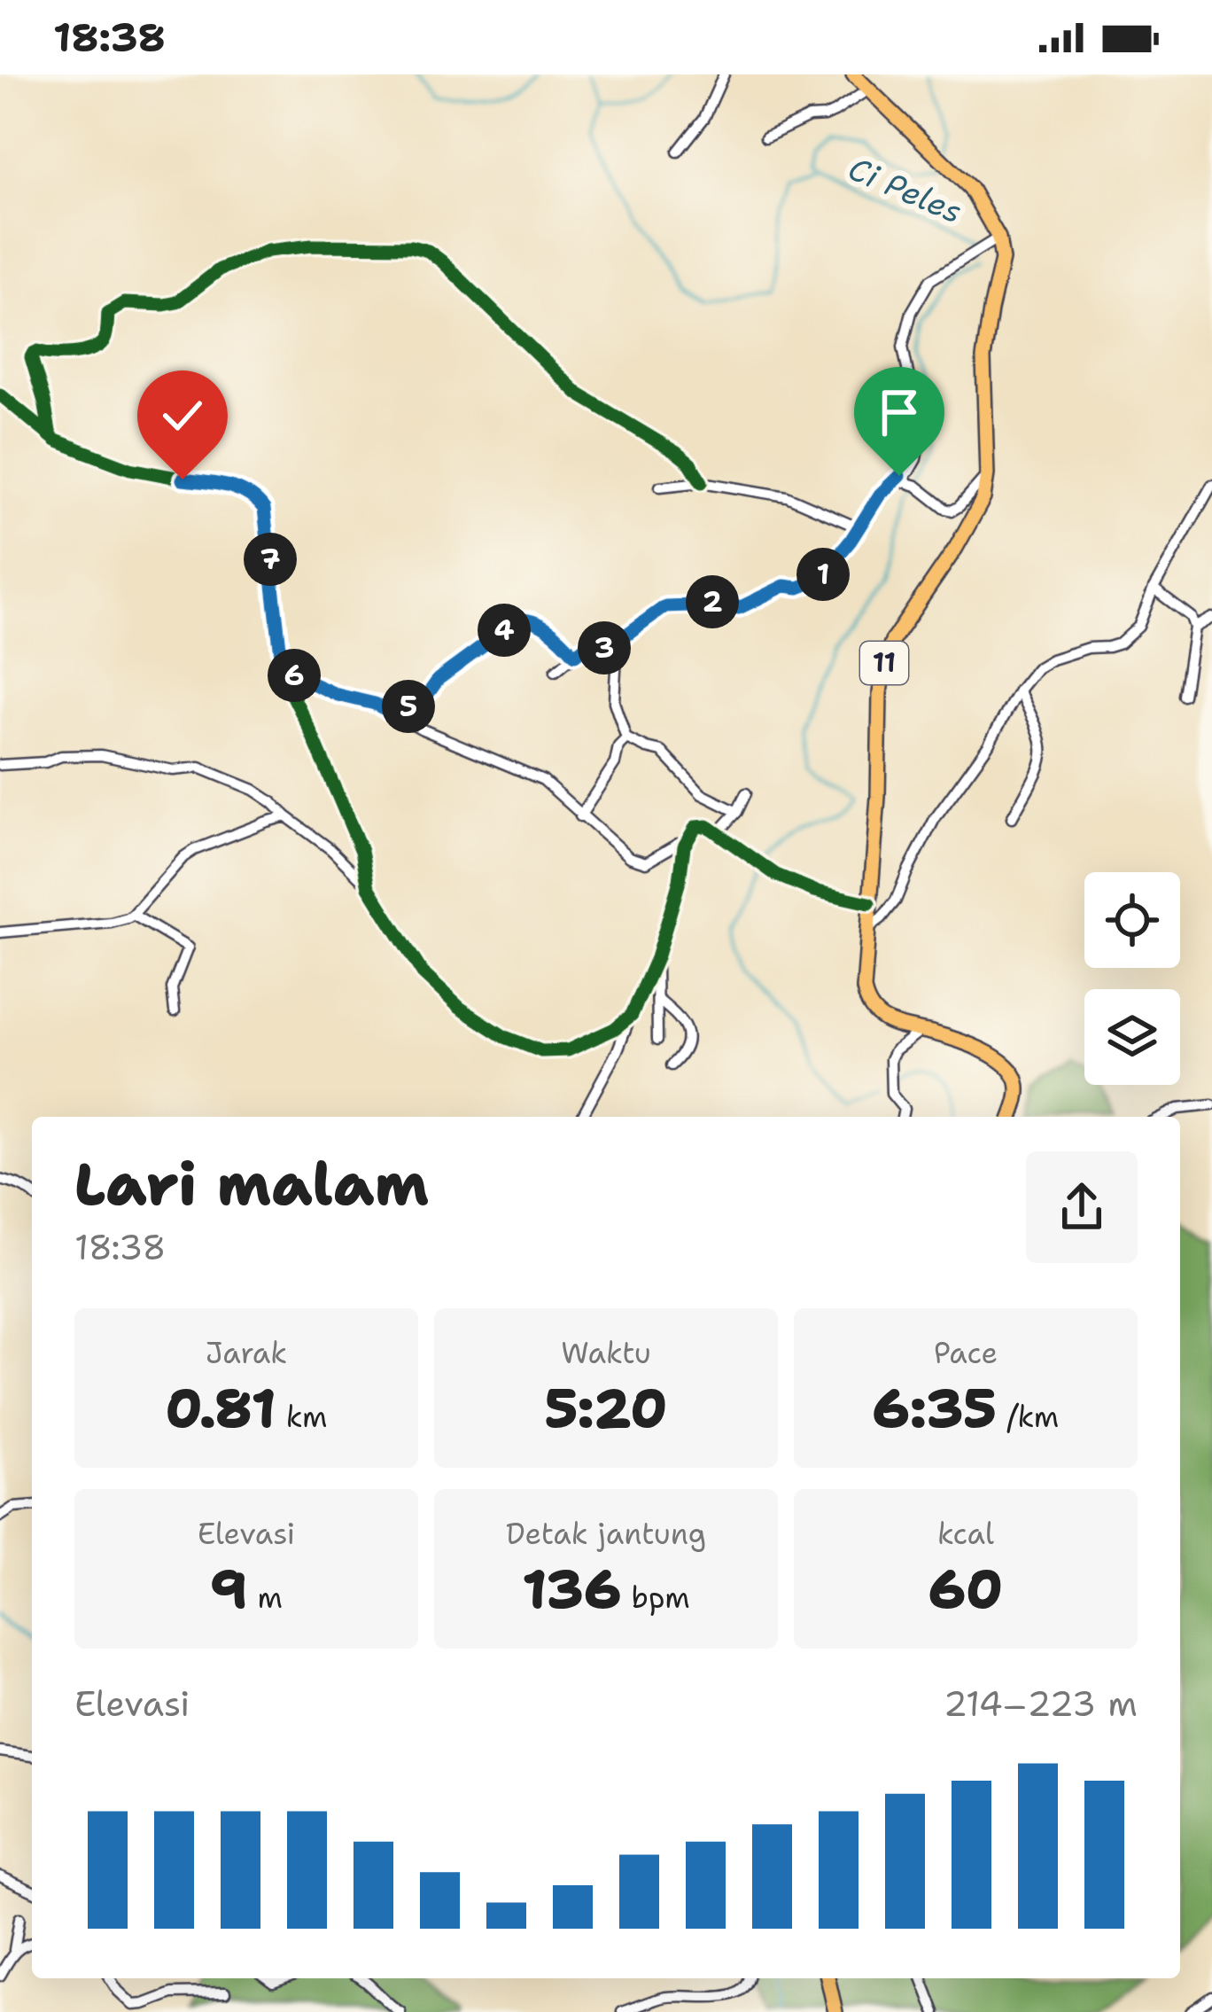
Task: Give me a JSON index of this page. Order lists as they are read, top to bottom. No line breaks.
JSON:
{"streets":{"highway":["11"]},"water":["Ci Peles"],"page":{"status":"18:38","pins":["7","1","2","4","3","6","5"],"heading":["Lari malam","18:38"],"stats":[["Jarak","0.81 km"],["Waktu","5:20"],["Pace","6:35 /km"],["Elevasi","9 m"],["Detak jantung","136 bpm"],["kcal","60"]],"chart":["Elevasi","214–223 m"]}}
